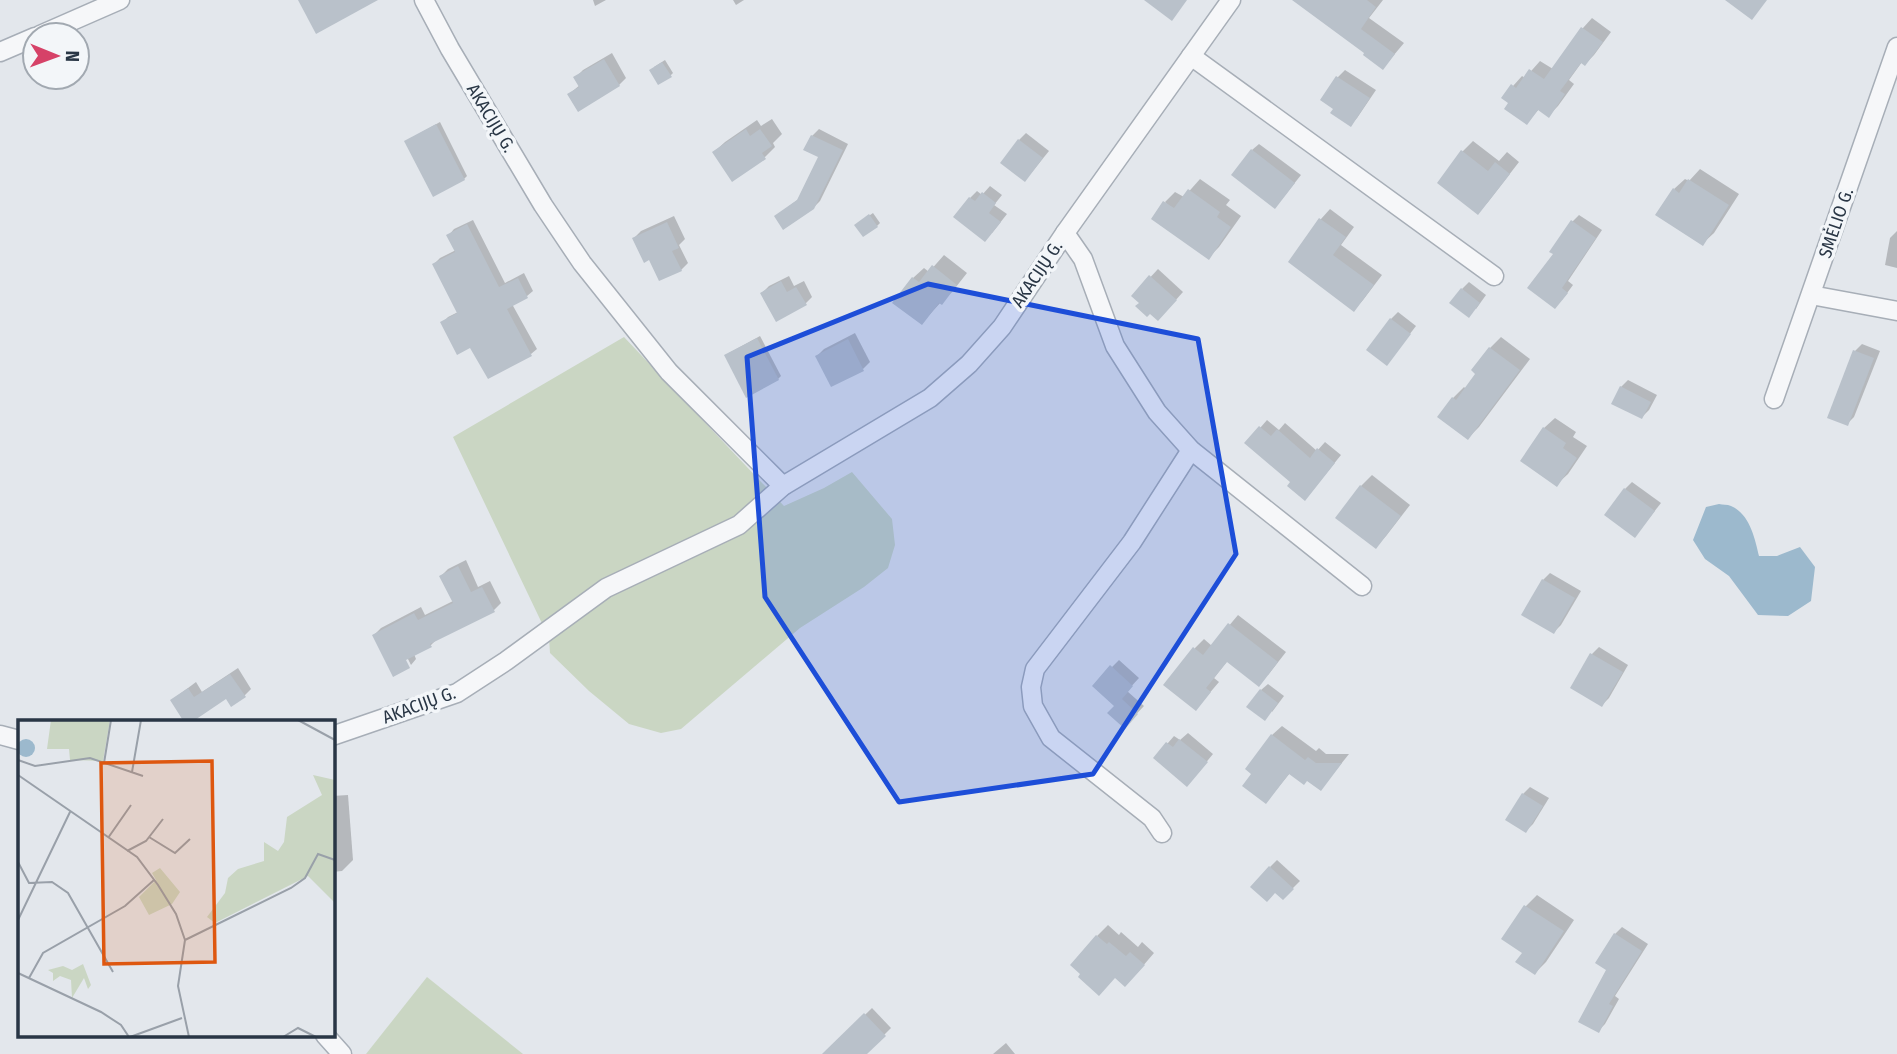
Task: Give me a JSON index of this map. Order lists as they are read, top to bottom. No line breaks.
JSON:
{"streets":{"street":["AKACIJŲ G.","SMĖLIO G."]},"north":"right"}
